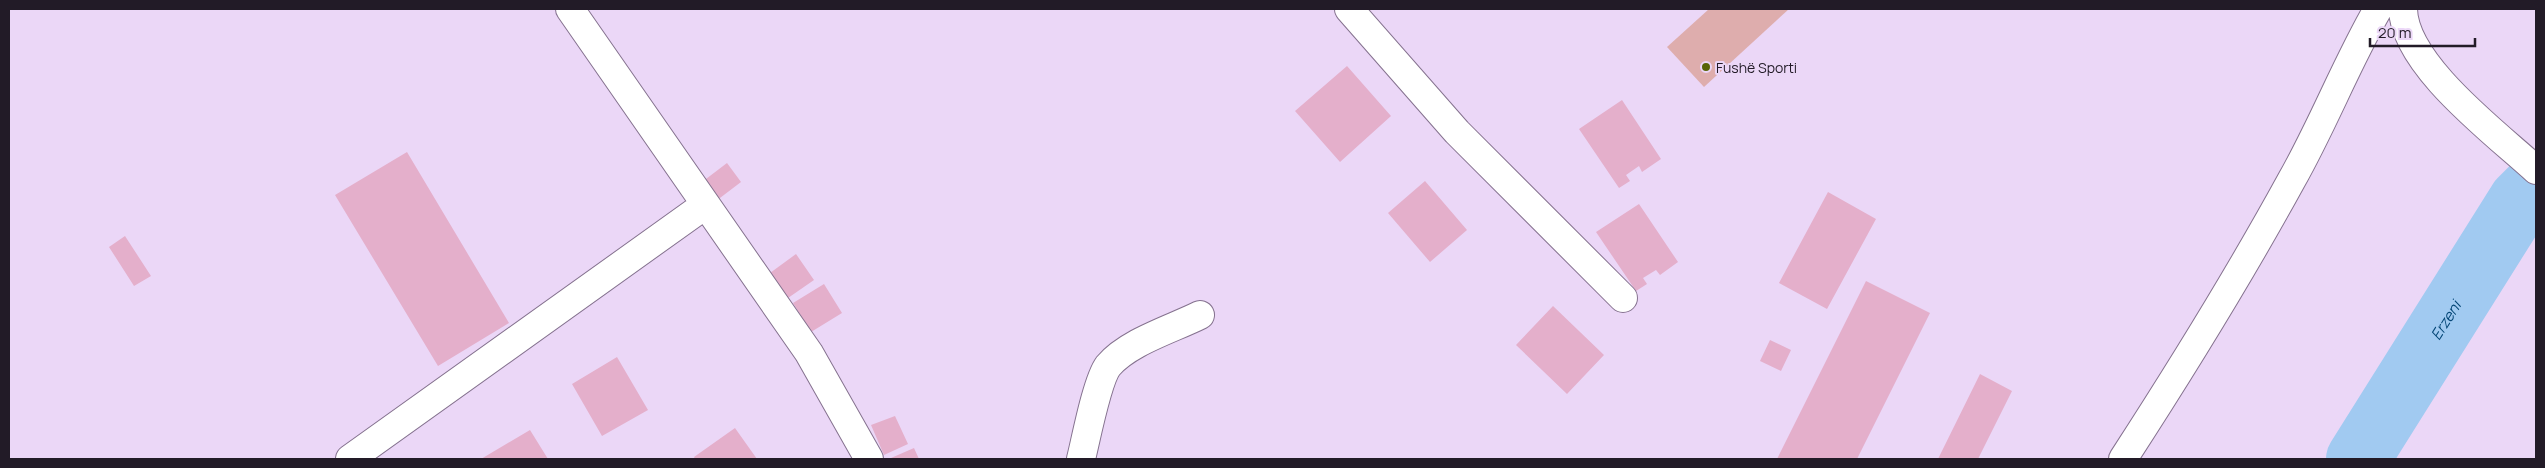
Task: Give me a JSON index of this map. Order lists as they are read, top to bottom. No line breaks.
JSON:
{"water":["Erzeni"],"places":["Fushë Sporti"],"scale_bar":"20 m"}
